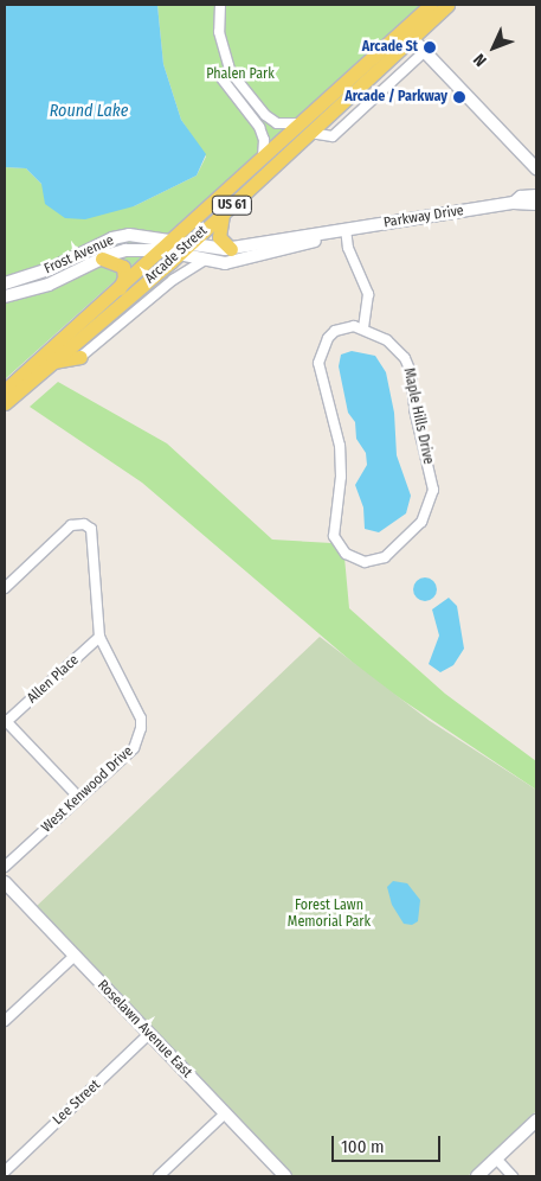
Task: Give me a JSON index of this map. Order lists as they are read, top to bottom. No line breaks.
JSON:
{"streets":{"main road":["US 61","Arcade Street"],"street":["Parkway Drive","Frost Avenue","Maple Hills Drive","Allen Place","West Kenwood Drive","Roselawn Avenue East","Lee Street"]},"crossings":[["Parkway Drive","Frost Avenue"],["Parkway Drive","Arcade Street"],["Frost Avenue","Arcade Street"],["Allen Place","West Kenwood Drive"],["Roselawn Avenue East","Lee Street"]],"water":["Round Lake"],"parks":["Phalen Park","Forest Lawn Memorial Park"],"places":["Arcade St","Arcade / Parkway"],"scale_bar":"100 m","north":"bottom left"}
